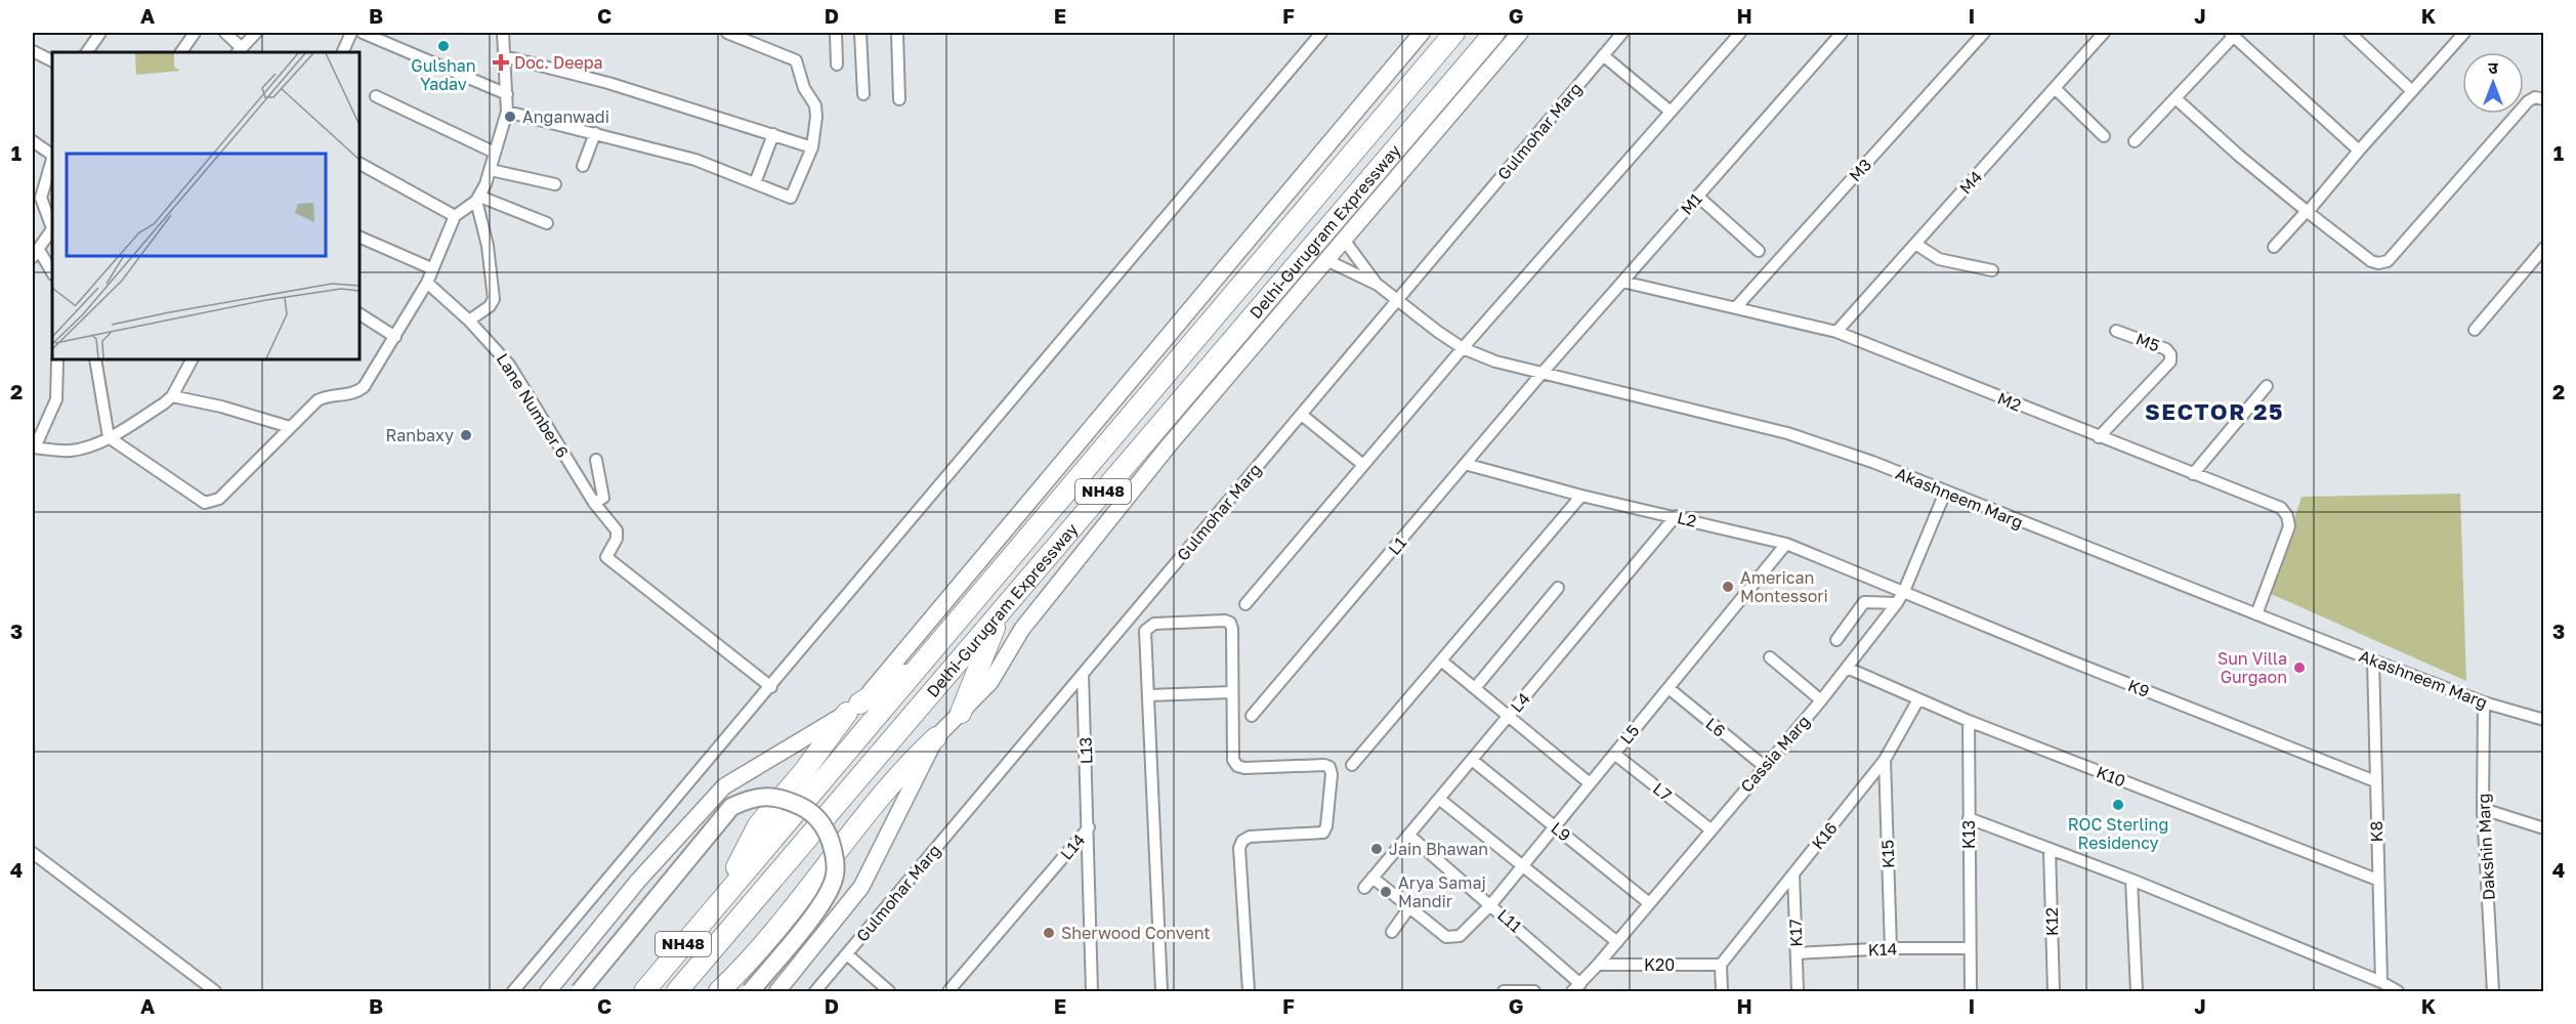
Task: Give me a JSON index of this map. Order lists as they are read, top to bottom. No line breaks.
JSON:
{"streets":{"highway":["Delhi-Gurugram Expressway","NH48"],"street":["Gulmohar Marg","M3","M4","M1","M5","M2","Lane Number 6","Akashneem Marg","L2","L1","K9","L4","L6","L5","L13","Cassia Marg","K10","L7","L9","K8","K13","K16","L14","Dakshin Marg","K15","L11","K12","K17","K14","K20"]},"crossings":[["Gulmohar Marg","Akashneem Marg"],["Gulmohar Marg","L13"],["M3","M2"],["M4","M2"],["M1","M2"],["M1","Akashneem Marg"],["M1","L1"],["M5","M2"],["M2","Akashneem Marg"],["Akashneem Marg","L1"],["Akashneem Marg","Cassia Marg"],["Akashneem Marg","K8"],["Akashneem Marg","Dakshin Marg"],["L2","L1"],["L2","K9"],["L2","L4"],["L2","L5"],["L2","Cassia Marg"],["K9","Cassia Marg"],["K9","K8"],["L4","L5"],["L4","L9"],["L4","L11"],["L6","L5"],["L6","Cassia Marg"],["L5","L7"],["L5","L9"],["L5","L11"],["L13","L14"],["Cassia Marg","K10"],["Cassia Marg","L7"],["Cassia Marg","L9"],["Cassia Marg","L11"],["Cassia Marg","K20"],["K10","K8"],["K10","K13"],["K10","K16"],["K13","K14"],["K16","K15"],["K16","K17"],["K16","K20"],["K15","K14"],["K17","K14"]],"districts":["SECTOR 25"],"places":{"other":["Gulshan Yadav","Anganwadi","Ranbaxy","American Montessori","Sun Villa Gurgaon","ROC Sterling Residency","Jain Bhawan","Arya Samaj Mandir","Sherwood Convent"],"health":["Doc. Deepa"]},"north":"top","grid":{"columns":["A","B","C","D","E","F","G","H","I","J","K"],"rows":["1","2","3","4"]}}
